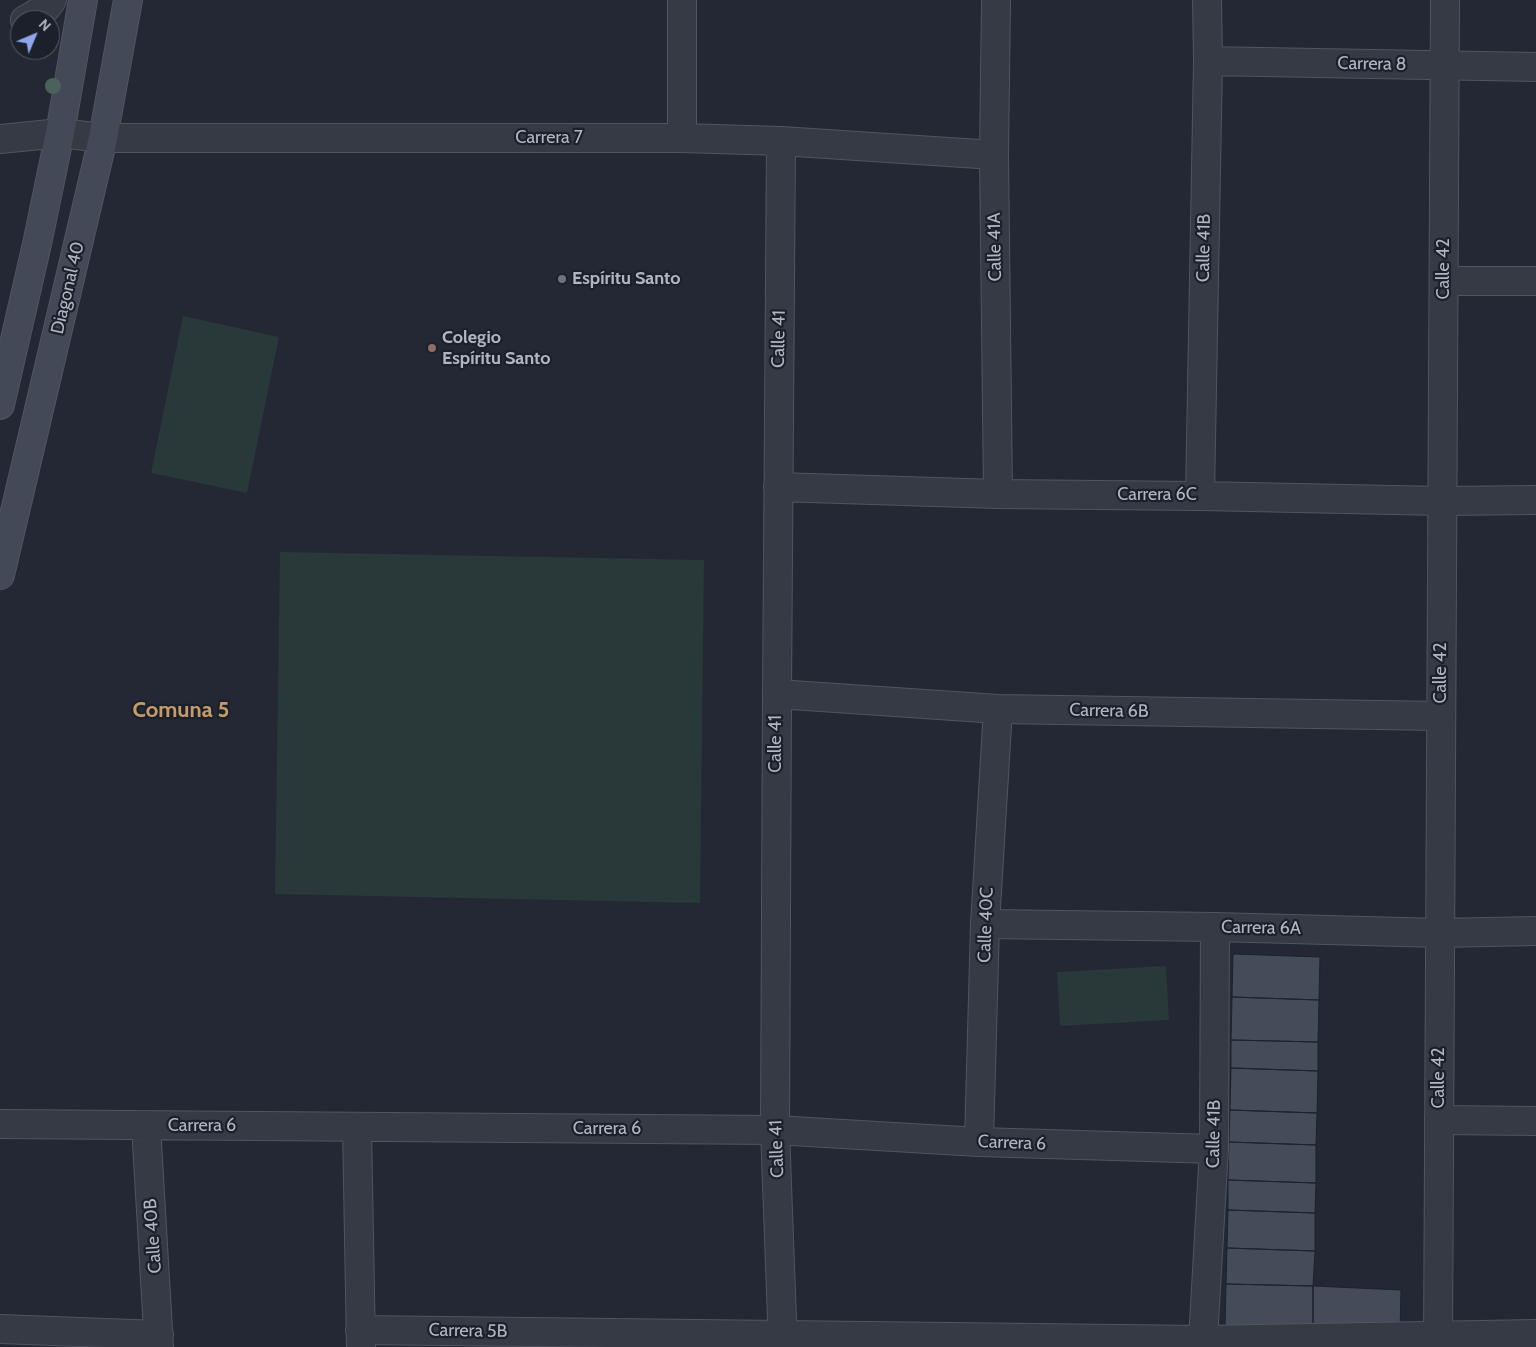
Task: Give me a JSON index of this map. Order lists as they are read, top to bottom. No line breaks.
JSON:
{"streets":{"main road":["Diagonal 40"],"street":["Carrera 8","Carrera 7","Calle 41A","Calle 41B","Calle 42","Calle 41","Carrera 6C","Carrera 6B","Calle 40C","Carrera 6A","Carrera 6","Calle 40B","Carrera 5B"]},"crossings":[["Carrera 8","Calle 41B"],["Carrera 8","Calle 42"],["Carrera 7","Calle 41A"],["Carrera 7","Diagonal 40"],["Carrera 7","Calle 41"],["Calle 41A","Carrera 6C"],["Calle 41B","Carrera 6C"],["Calle 41B","Carrera 6A"],["Calle 41B","Carrera 6"],["Calle 41B","Carrera 5B"],["Calle 42","Carrera 6C"],["Calle 42","Carrera 6B"],["Calle 42","Carrera 6A"],["Calle 42","Carrera 5B"],["Calle 41","Carrera 6C"],["Calle 41","Carrera 6B"],["Calle 41","Carrera 6"],["Calle 41","Carrera 5B"],["Carrera 6B","Calle 40C"],["Calle 40C","Carrera 6A"],["Calle 40C","Carrera 6"],["Carrera 6","Calle 40B"]],"districts":["Comuna 5"],"places":["Espíritu Santo","Colegio Espíritu Santo"],"north":"top right"}
